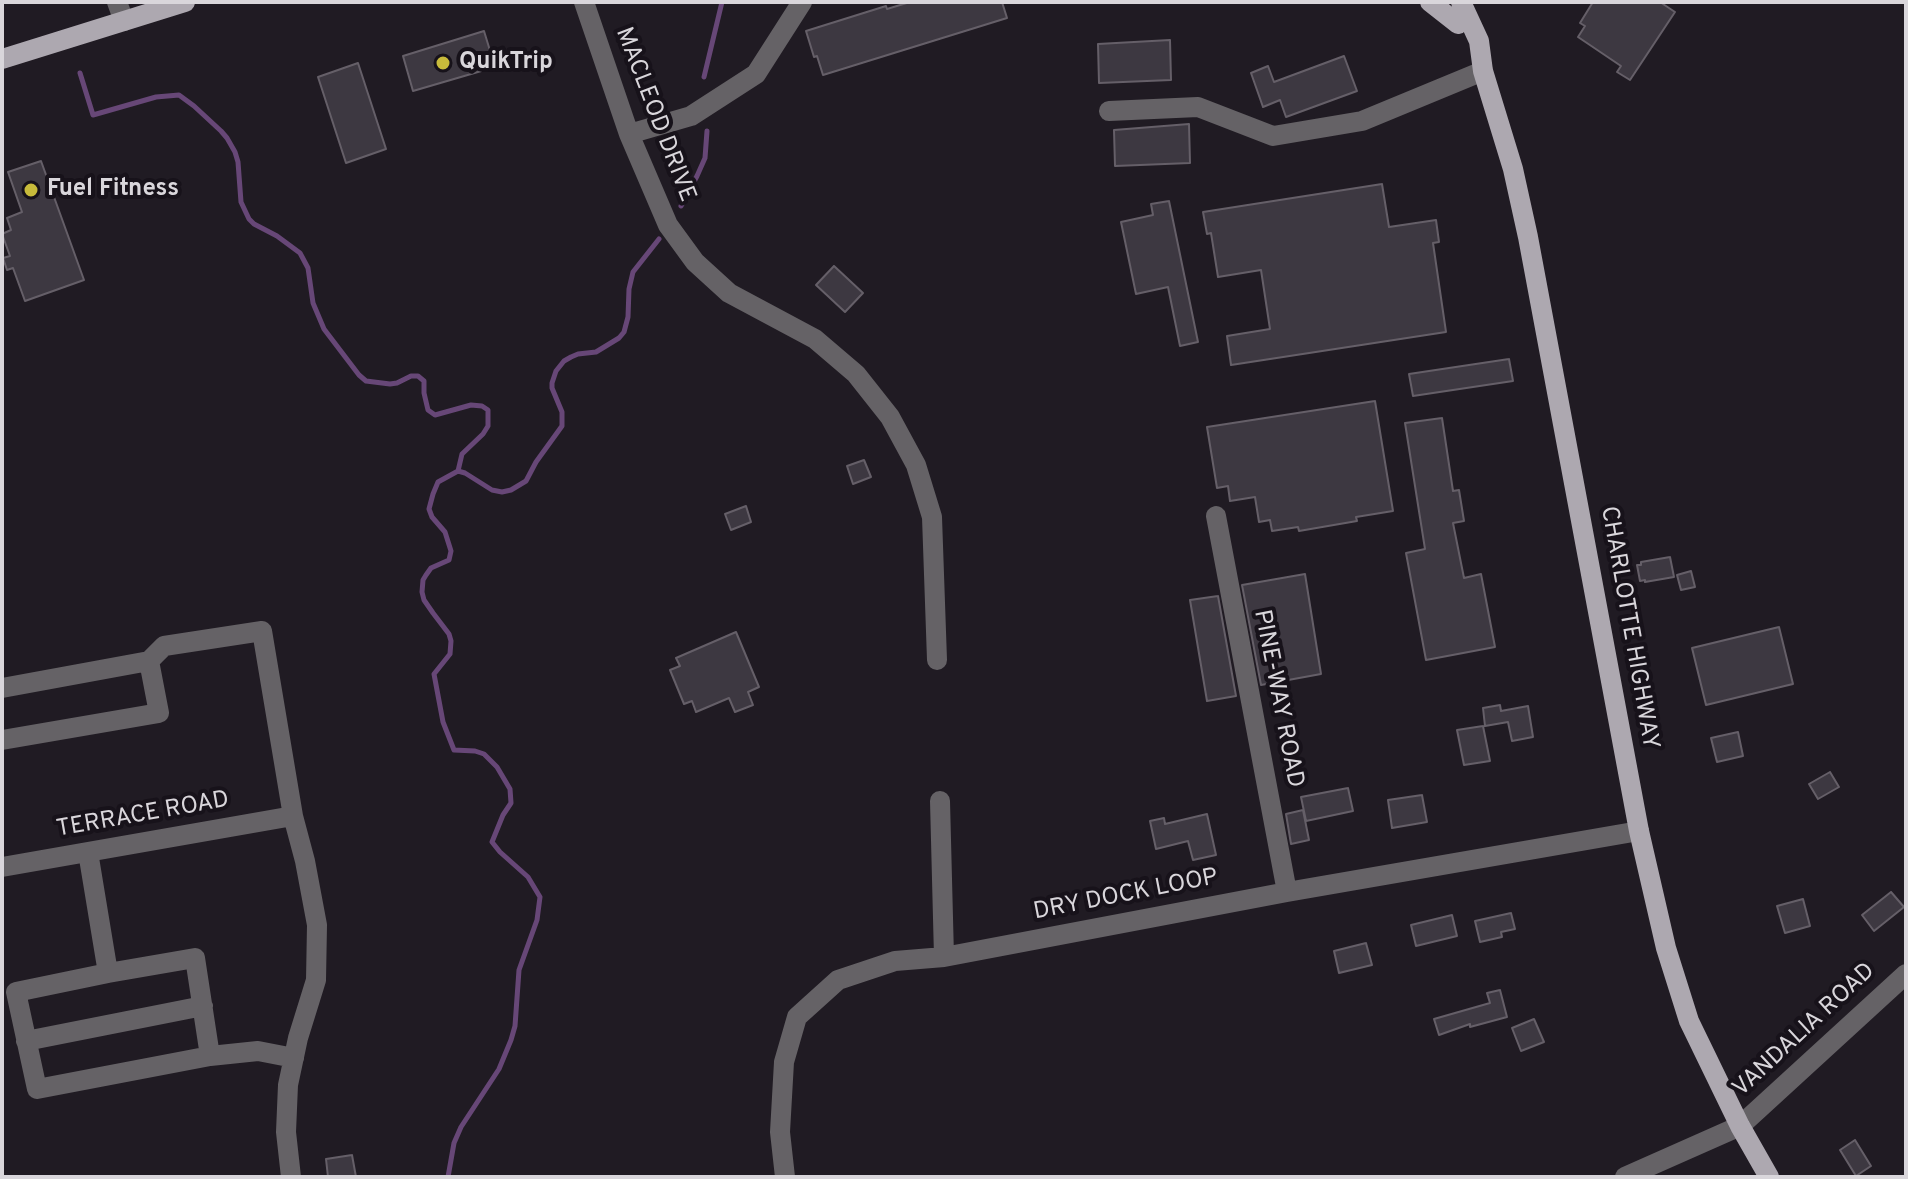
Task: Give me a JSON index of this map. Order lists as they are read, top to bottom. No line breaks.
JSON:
{"streets":{"main road":["CHARLOTTE HIGHWAY"],"street":["MACLEOD DRIVE","PINE-WAY ROAD","TERRACE ROAD","DRY DOCK LOOP","VANDALIA ROAD"]},"crossings":[["CHARLOTTE HIGHWAY","DRY DOCK LOOP"],["CHARLOTTE HIGHWAY","VANDALIA ROAD"],["PINE-WAY ROAD","DRY DOCK LOOP"]],"places":["QuikTrip","Fuel Fitness"]}
